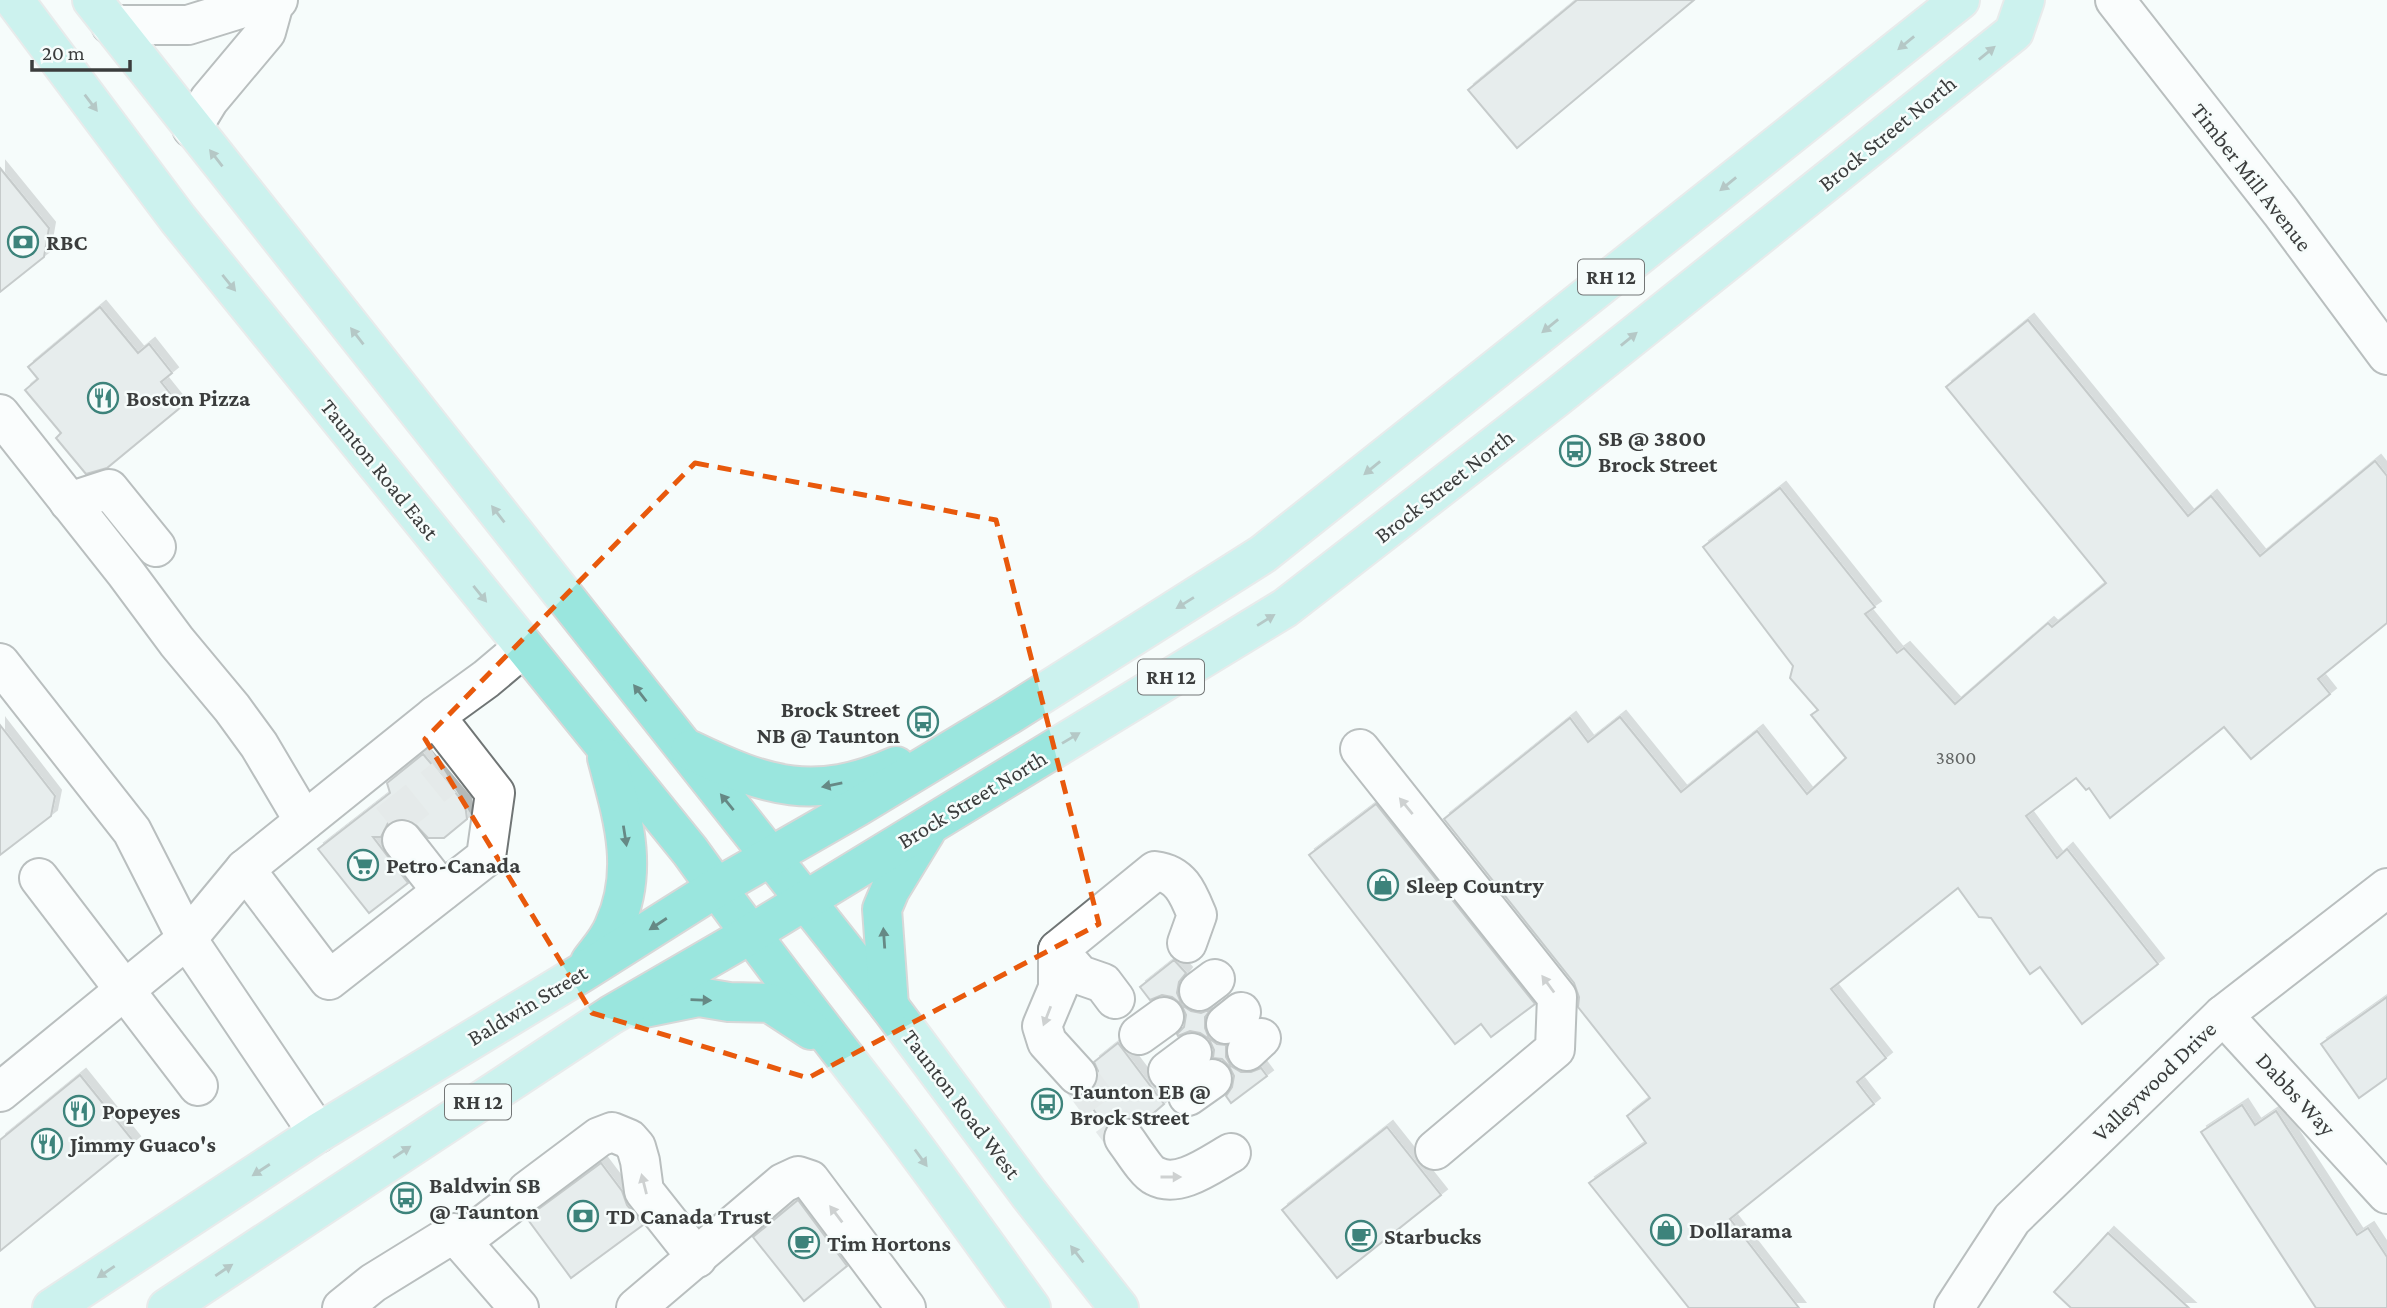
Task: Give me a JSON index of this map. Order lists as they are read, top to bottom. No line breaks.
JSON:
{"streets":{"main road":["Brock Street North","RH 12","Taunton Road East","Baldwin Street","Taunton Road West"],"street":["Timber Mill Avenue","Valleywood Drive","Dabbs Way"]},"crossings":[["Brock Street North","RH 12"],["Brock Street North","Taunton Road West"],["RH 12","Taunton Road East"],["RH 12","Baldwin Street"],["RH 12","Taunton Road West"],["Taunton Road East","Baldwin Street"],["Valleywood Drive","Dabbs Way"]],"places":{"bank":["RBC","TD Canada Trust"],"restaurant":["Boston Pizza","Popeyes","Jimmy Guaco's"],"bus stop":["SB @ 3800 Brock Street","Brock Street NB @ Taunton","Taunton EB @ Brock Street","Baldwin SB @ Taunton"],"supermarket":["Petro-Canada"],"shop":["Sleep Country","Dollarama"],"cafe":["Starbucks","Tim Hortons"]},"house_numbers":["3800"],"scale_bar":"20 m"}
